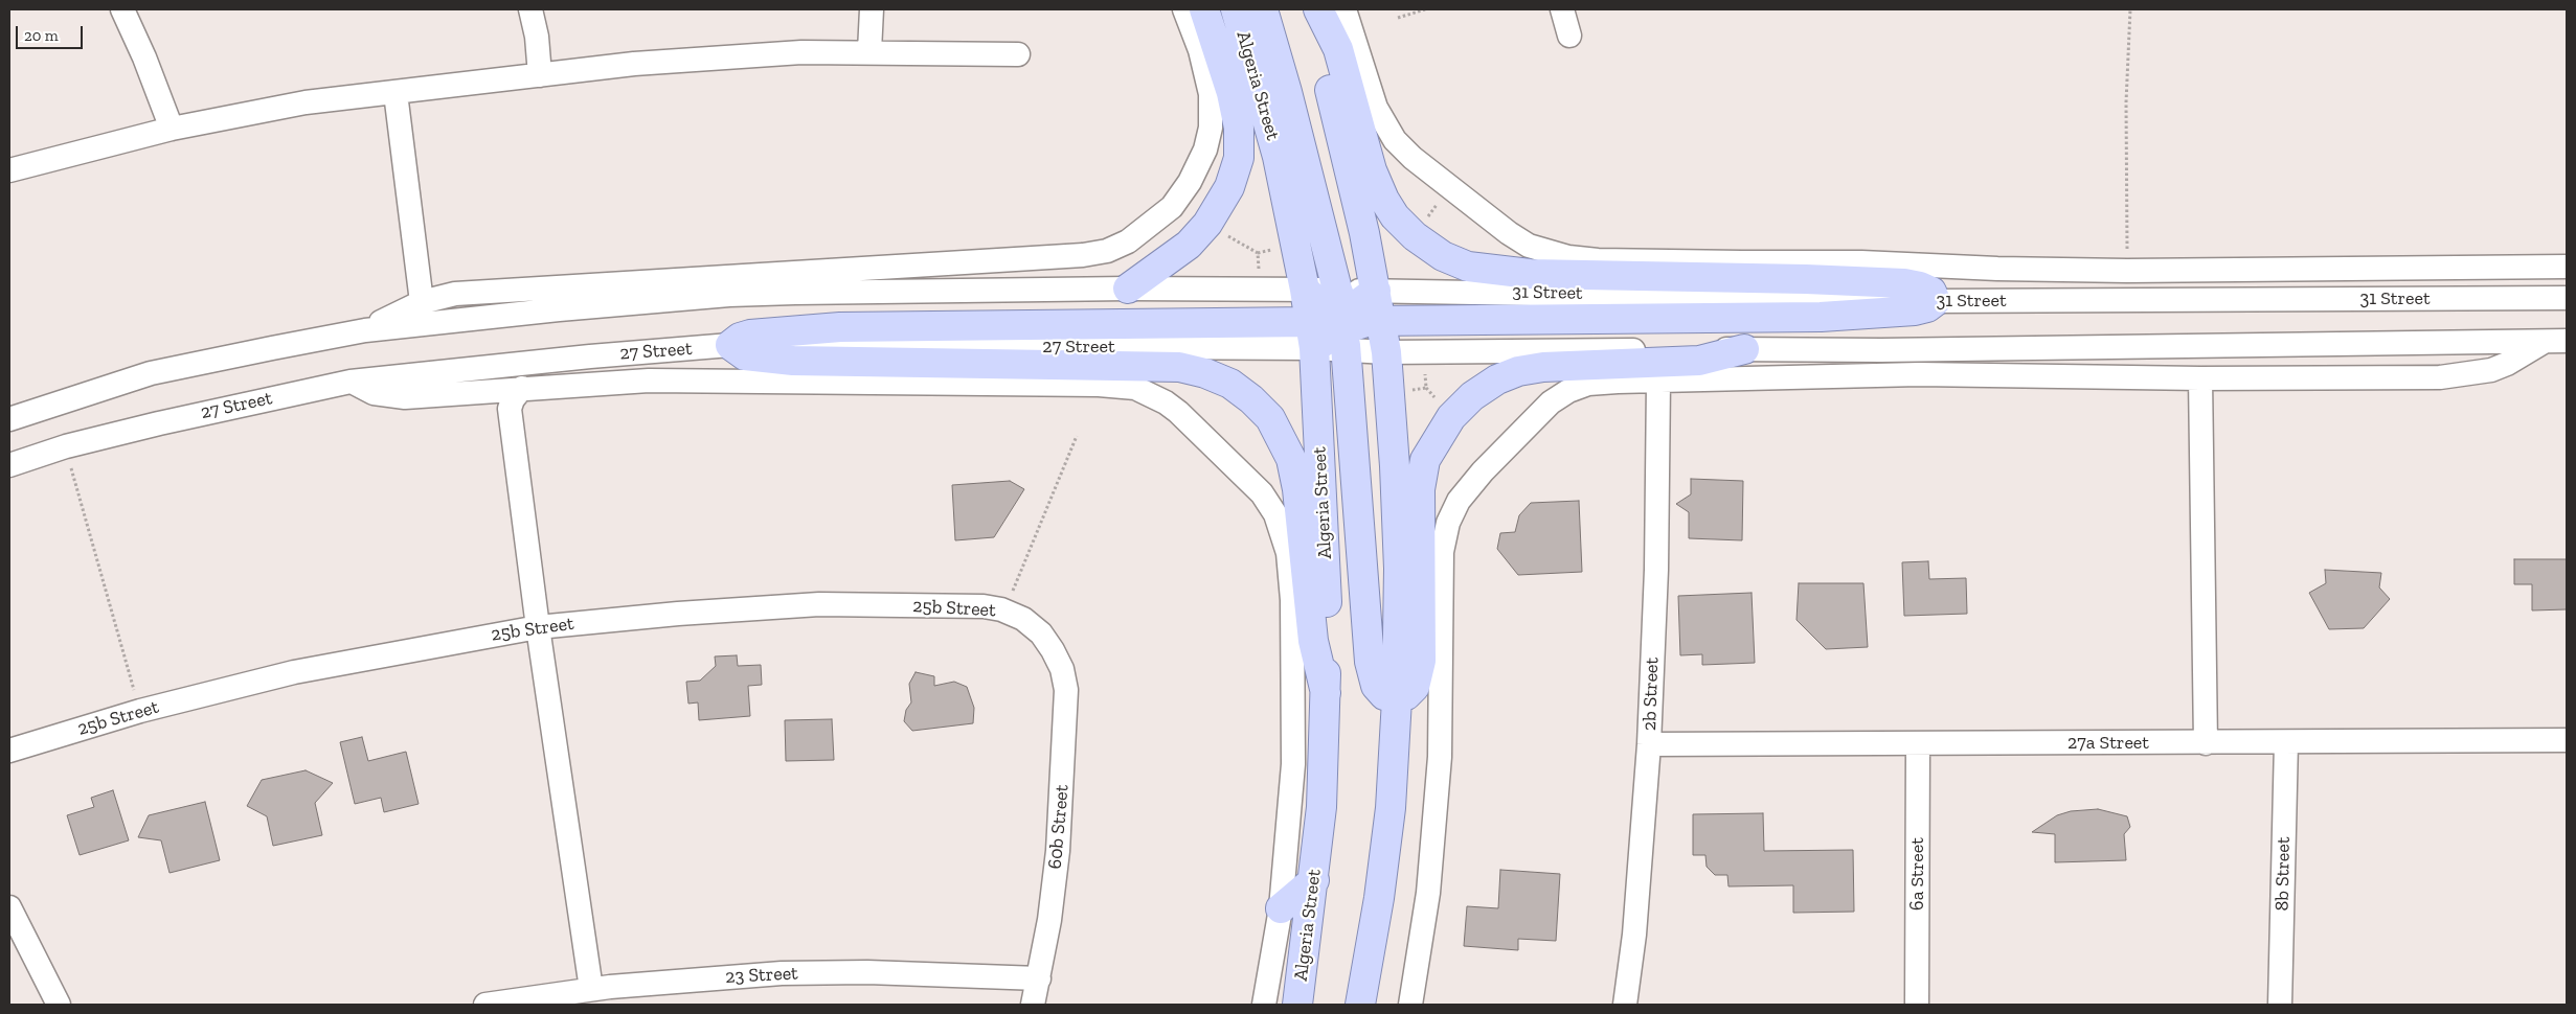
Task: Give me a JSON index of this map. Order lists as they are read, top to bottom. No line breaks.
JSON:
{"streets":{"main road":["Algeria Street"],"street":["31 Street","27 Street","25b Street","2b Street","27a Street","60b Street","6a Street","8b Street","23 Street"]},"crossings":[["25b Street","60b Street"],["2b Street","27a Street"],["27a Street","6a Street"],["27a Street","8b Street"],["60b Street","23 Street"]],"scale_bar":"20 m"}
